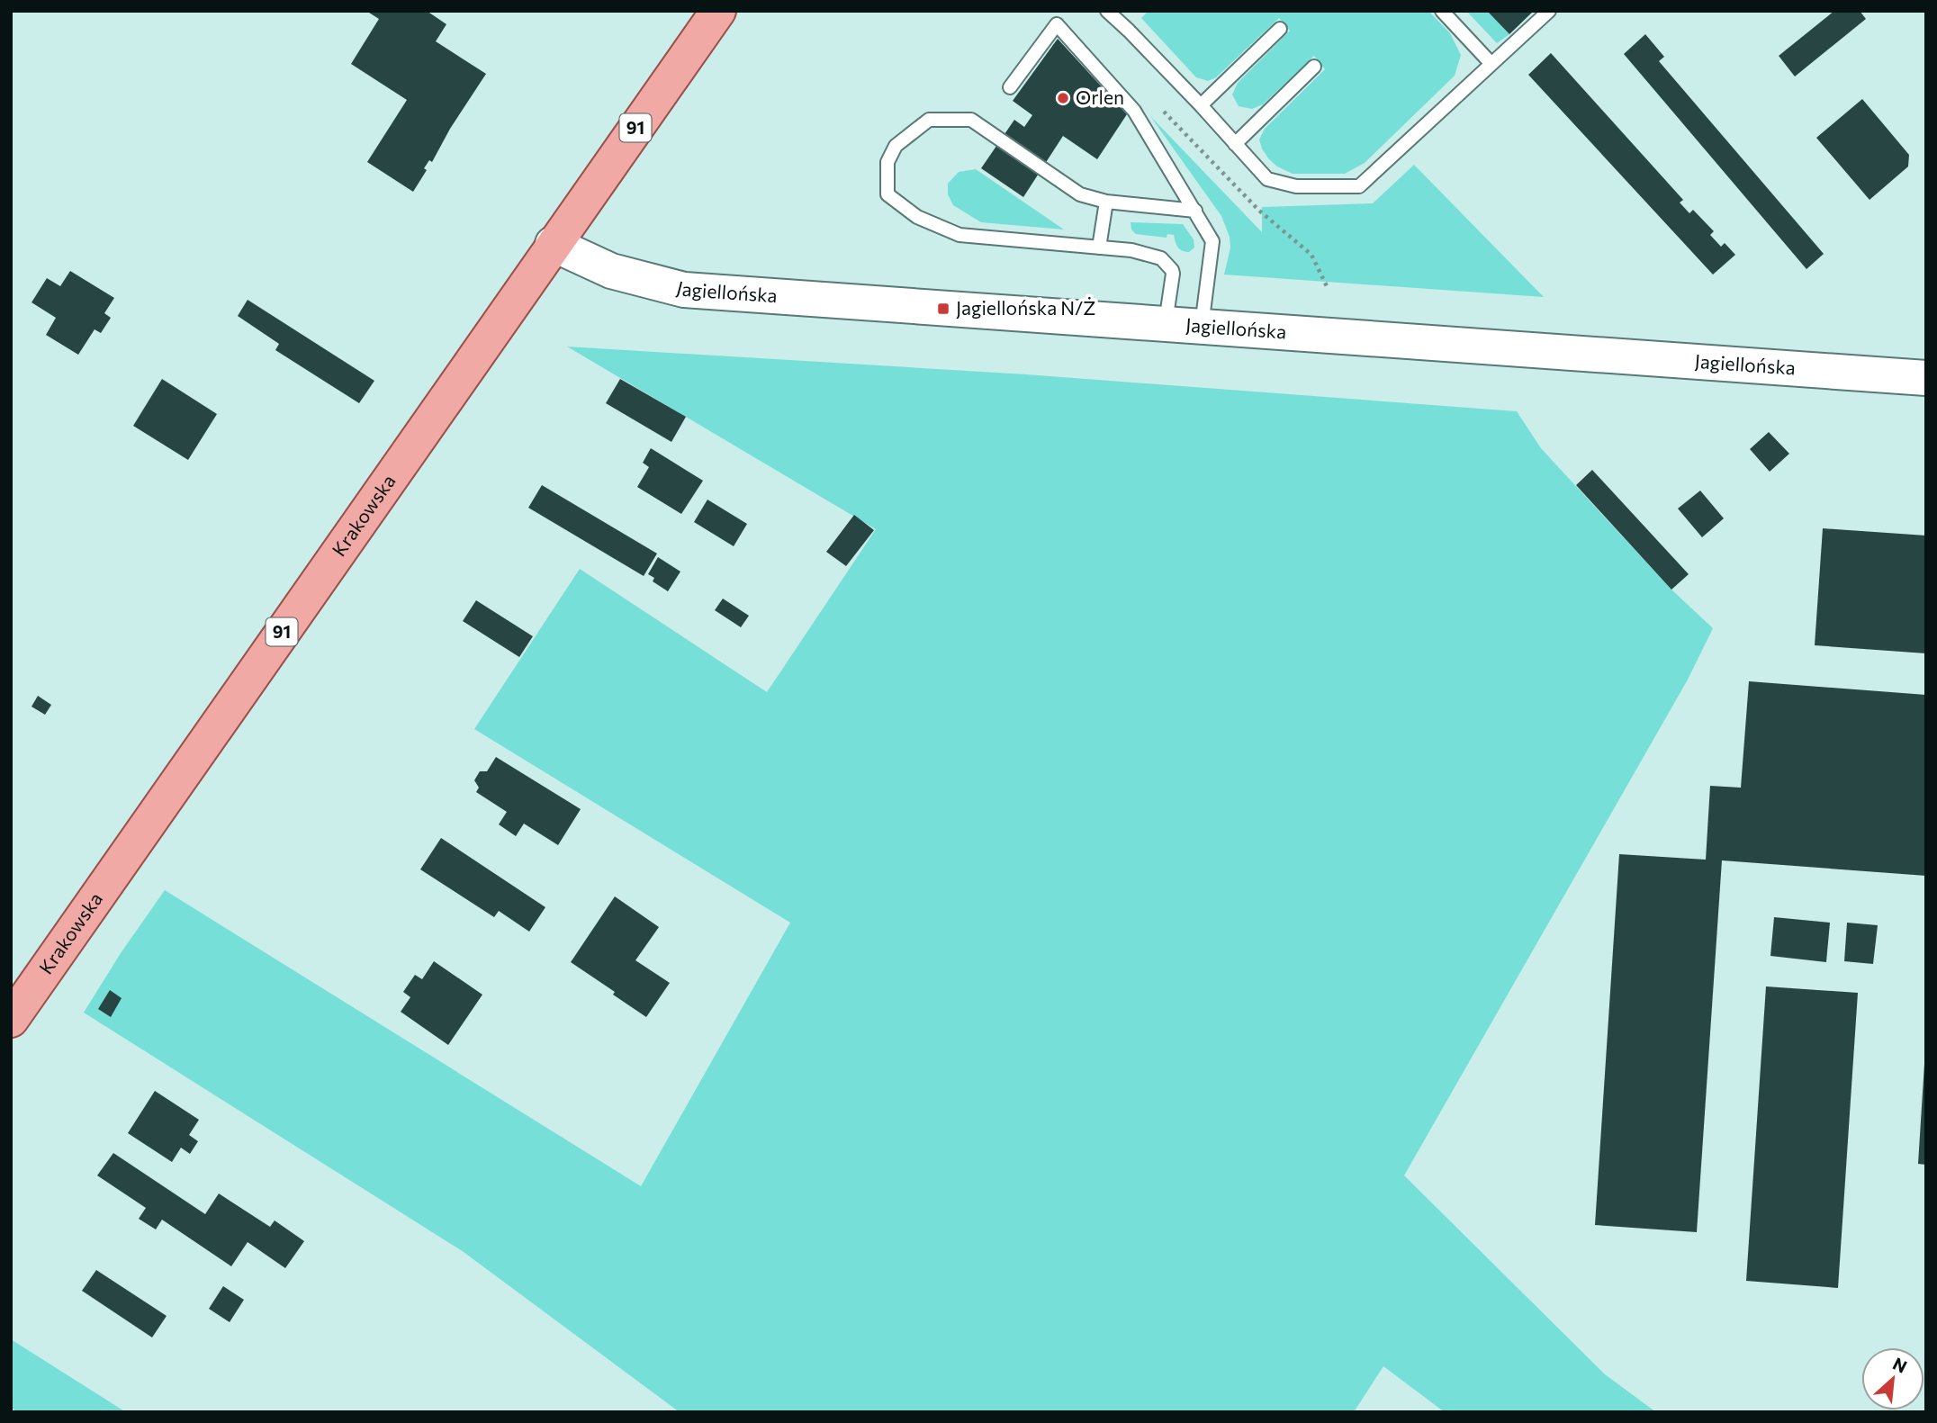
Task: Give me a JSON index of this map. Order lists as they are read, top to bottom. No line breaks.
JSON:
{"streets":{"main road":["91","Krakowska"],"street":["Jagiellońska"]},"crossings":[["Jagiellońska","Krakowska"]],"places":{"other":["Orlen"],"transit":["Jagiellońska N/Ż"]},"north":"top right"}
